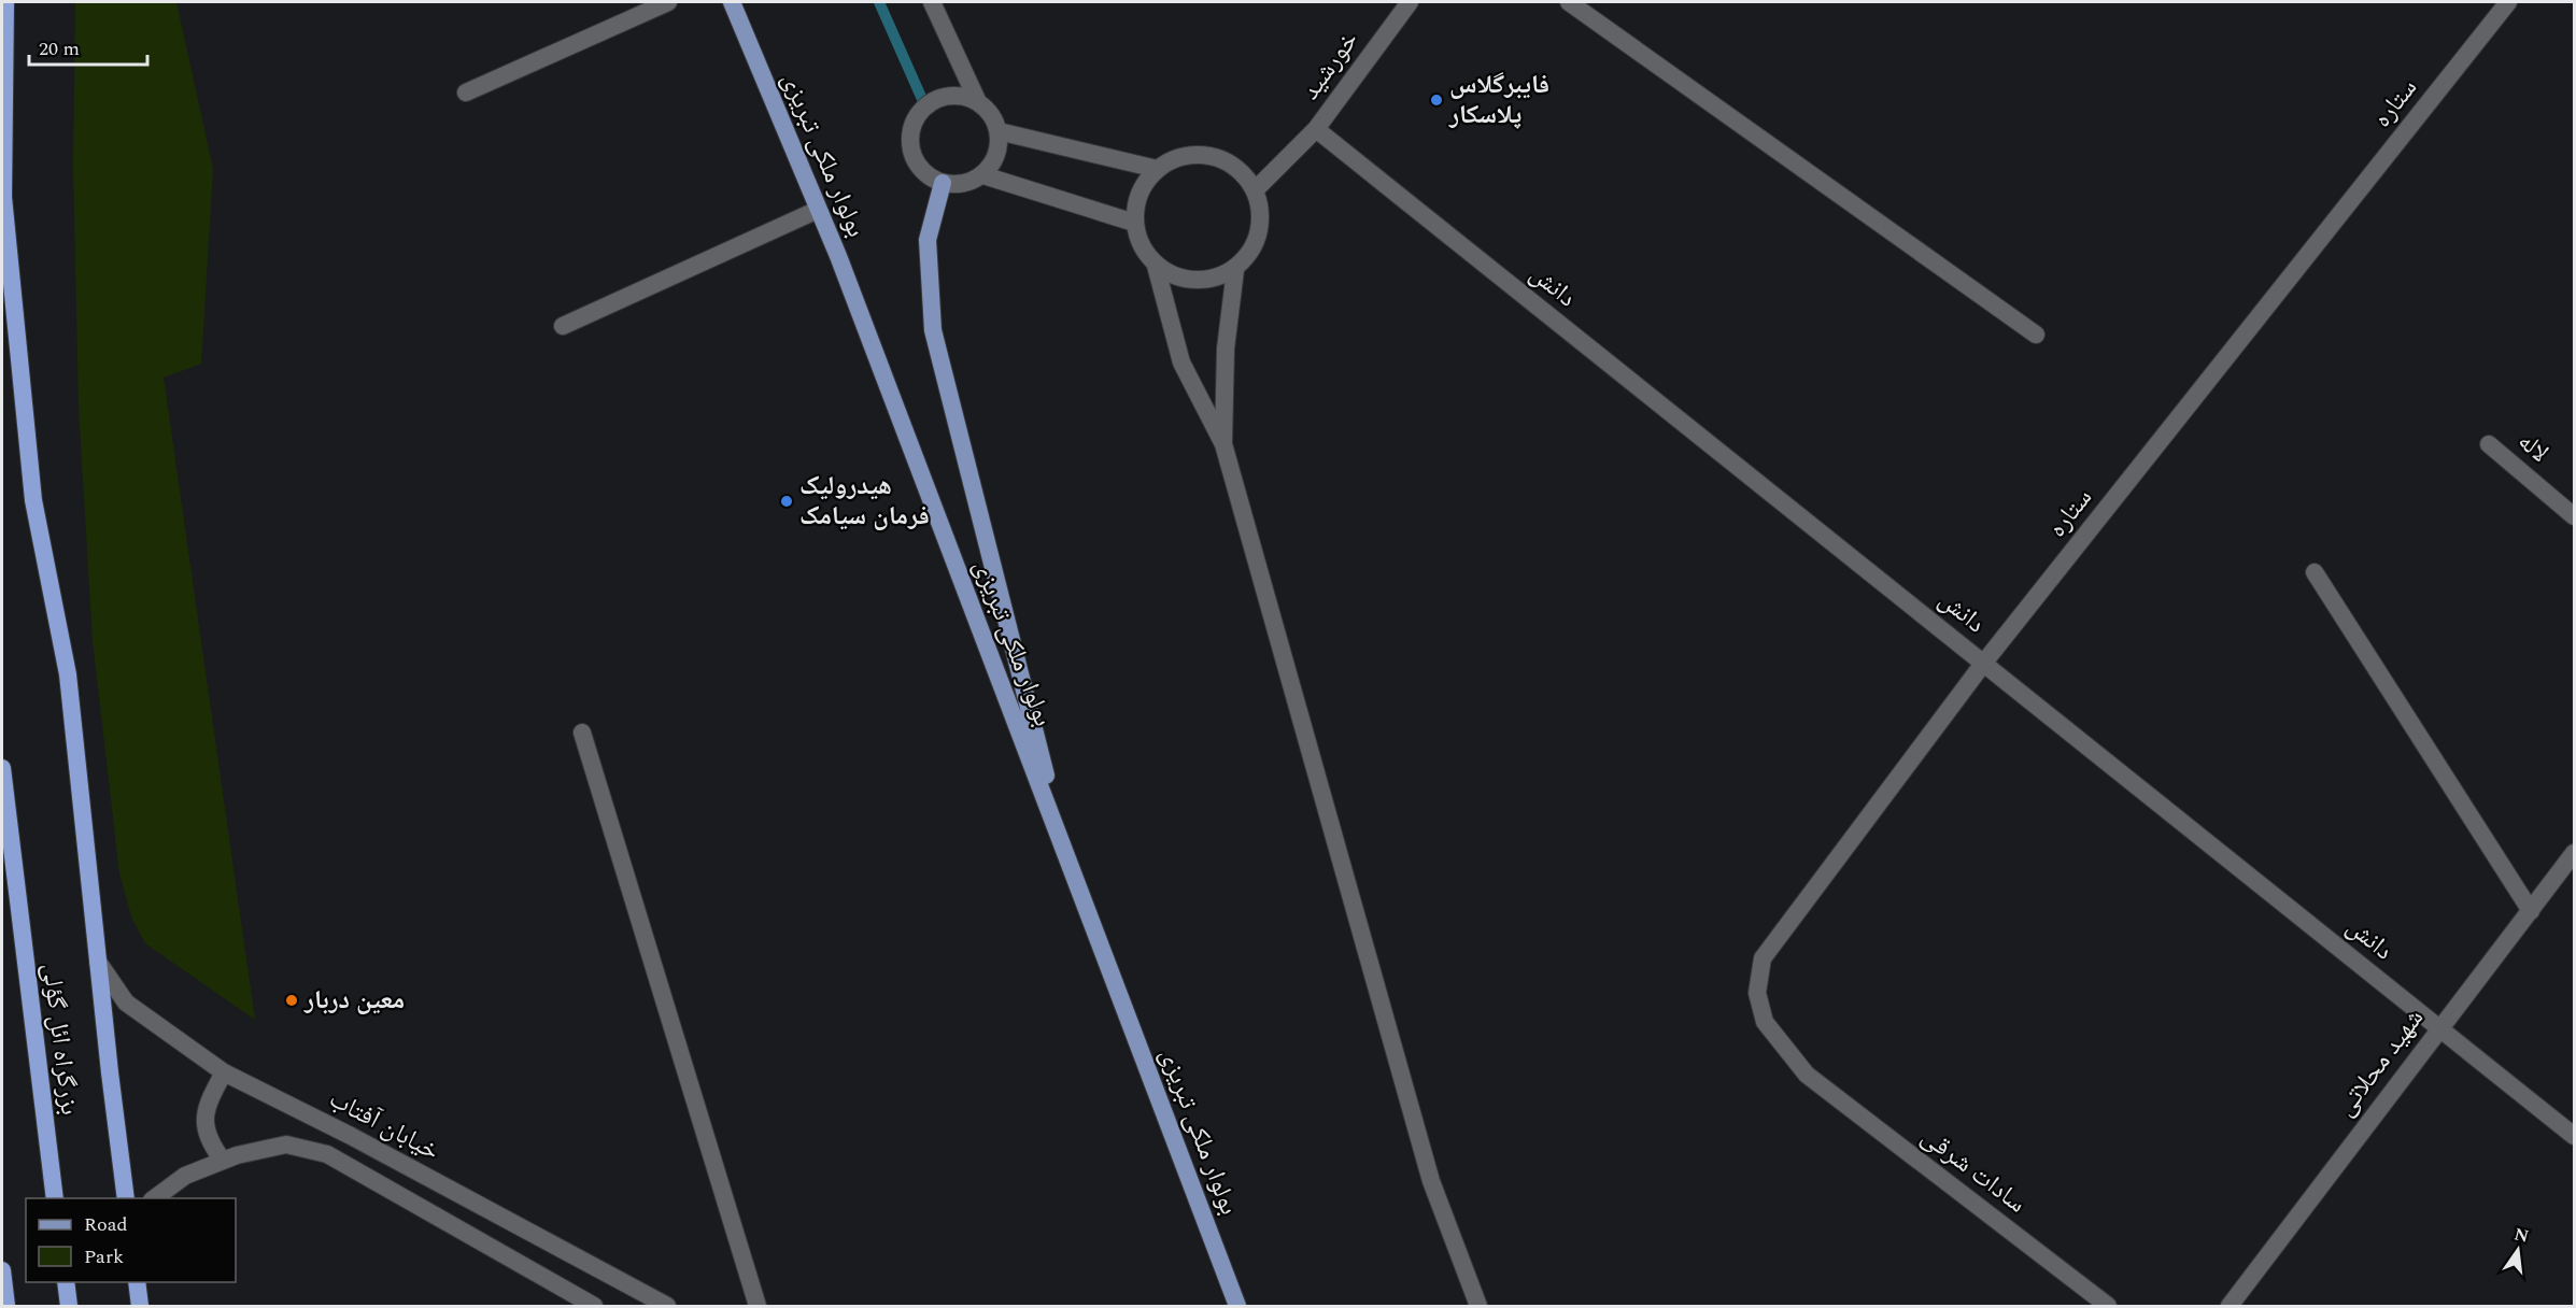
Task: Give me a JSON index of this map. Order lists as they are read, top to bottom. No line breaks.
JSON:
{"streets":{"highway":["بزرگراه ائل گؤلی"],"main road":["بولوار ملکی تبریزی"],"street":["خورشید","ستاره","دانش","لاله","شهید محلاتی","خیابان آفتاب","سادات شرقی"]},"crossings":[["خورشید","دانش"],["ستاره","دانش"],["ستاره","سادات شرقی"],["دانش","شهید محلاتی"]],"places":["فایبرگلاس پلاسکار","هیدرولیک فرمان سیامک","معین دربار"],"legend":["Road","Park"],"scale_bar":"20 m","north":"top"}
